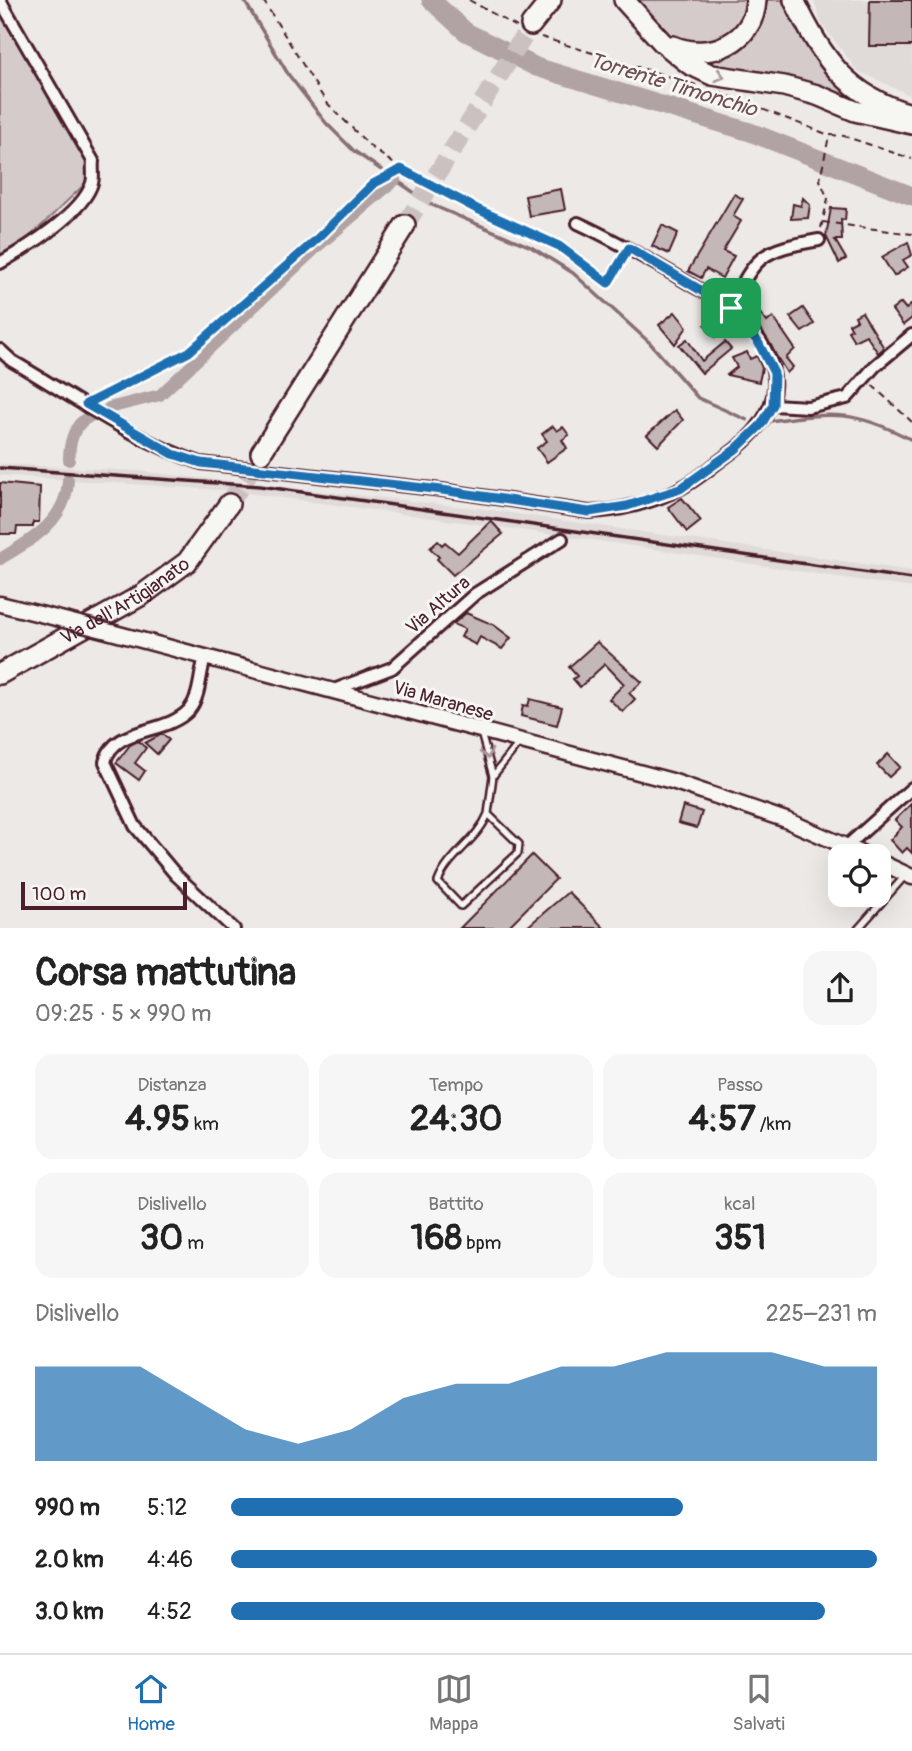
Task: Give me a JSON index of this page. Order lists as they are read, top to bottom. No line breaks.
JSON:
{"streets":{"highway":["Via dell'Artigianato"],"main road":["Via Maranese"],"street":["Via Altura"]},"crossings":[["Via Altura","Via Maranese"]],"water":["Torrente Timonchio"],"scale_bar":"100 m","page":{"scale":"100 m","heading":["Corsa mattutina","09:25 · 5 × 990 m"],"stats":[["Distanza","4.95 km"],["Tempo","24:30"],["Passo","4:57 /km"],["Dislivello","30 m"],["Battito","168 bpm"],["kcal","351"]],"chart":["Dislivello","225–231 m"],"list":[{"name":"990 m","note":"5:12"},{"name":"2.0 km","note":"4:46"},{"name":"3.0 km","note":"4:52"}],"tabs":["Home","Mappa","Salvati"]}}
